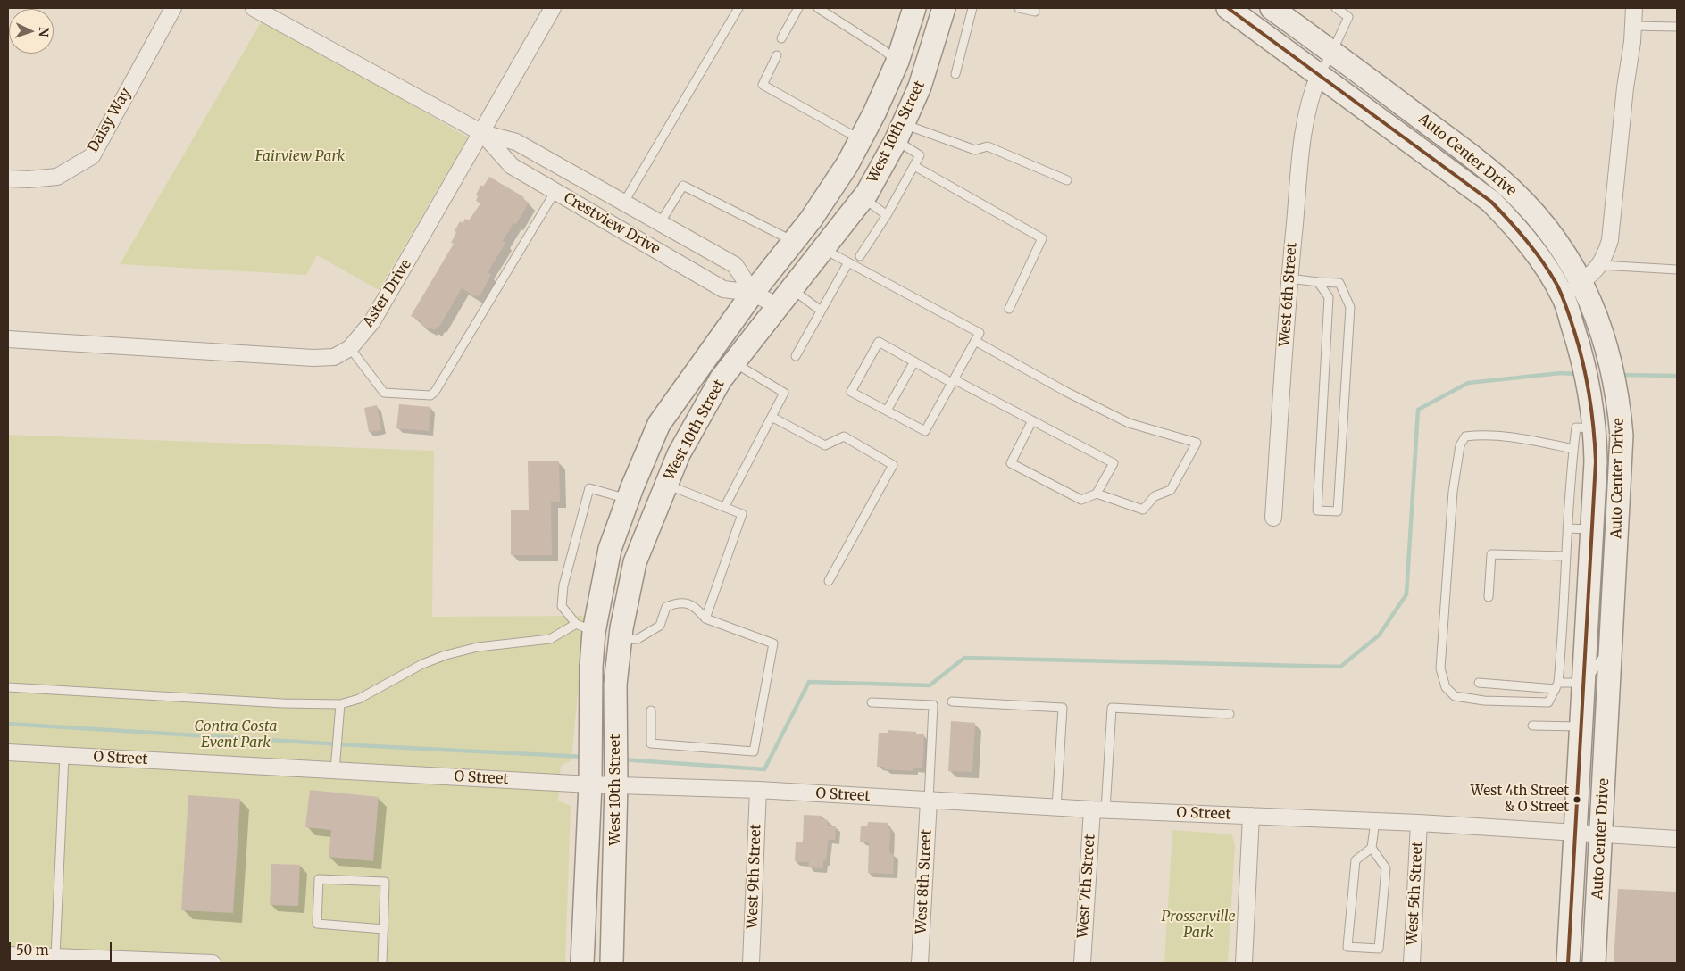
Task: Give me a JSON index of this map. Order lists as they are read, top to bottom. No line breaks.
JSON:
{"streets":{"street":["Daisy Way","West 10th Street","Auto Center Drive","Crestview Drive","Aster Drive","West 6th Street","O Street","West 9th Street","West 8th Street","West 7th Street","West 5th Street"]},"crossings":[["West 10th Street","Crestview Drive"],["West 10th Street","O Street"],["Auto Center Drive","West 6th Street"],["Auto Center Drive","O Street"],["Crestview Drive","Aster Drive"],["O Street","West 9th Street"],["O Street","West 8th Street"],["O Street","West 7th Street"],["O Street","West 5th Street"]],"parks":["Fairview Park","Contra Costa Event Park","Prosserville Park"],"places":["West 4th Street & O Street"],"scale_bar":"50 m","north":"right"}
